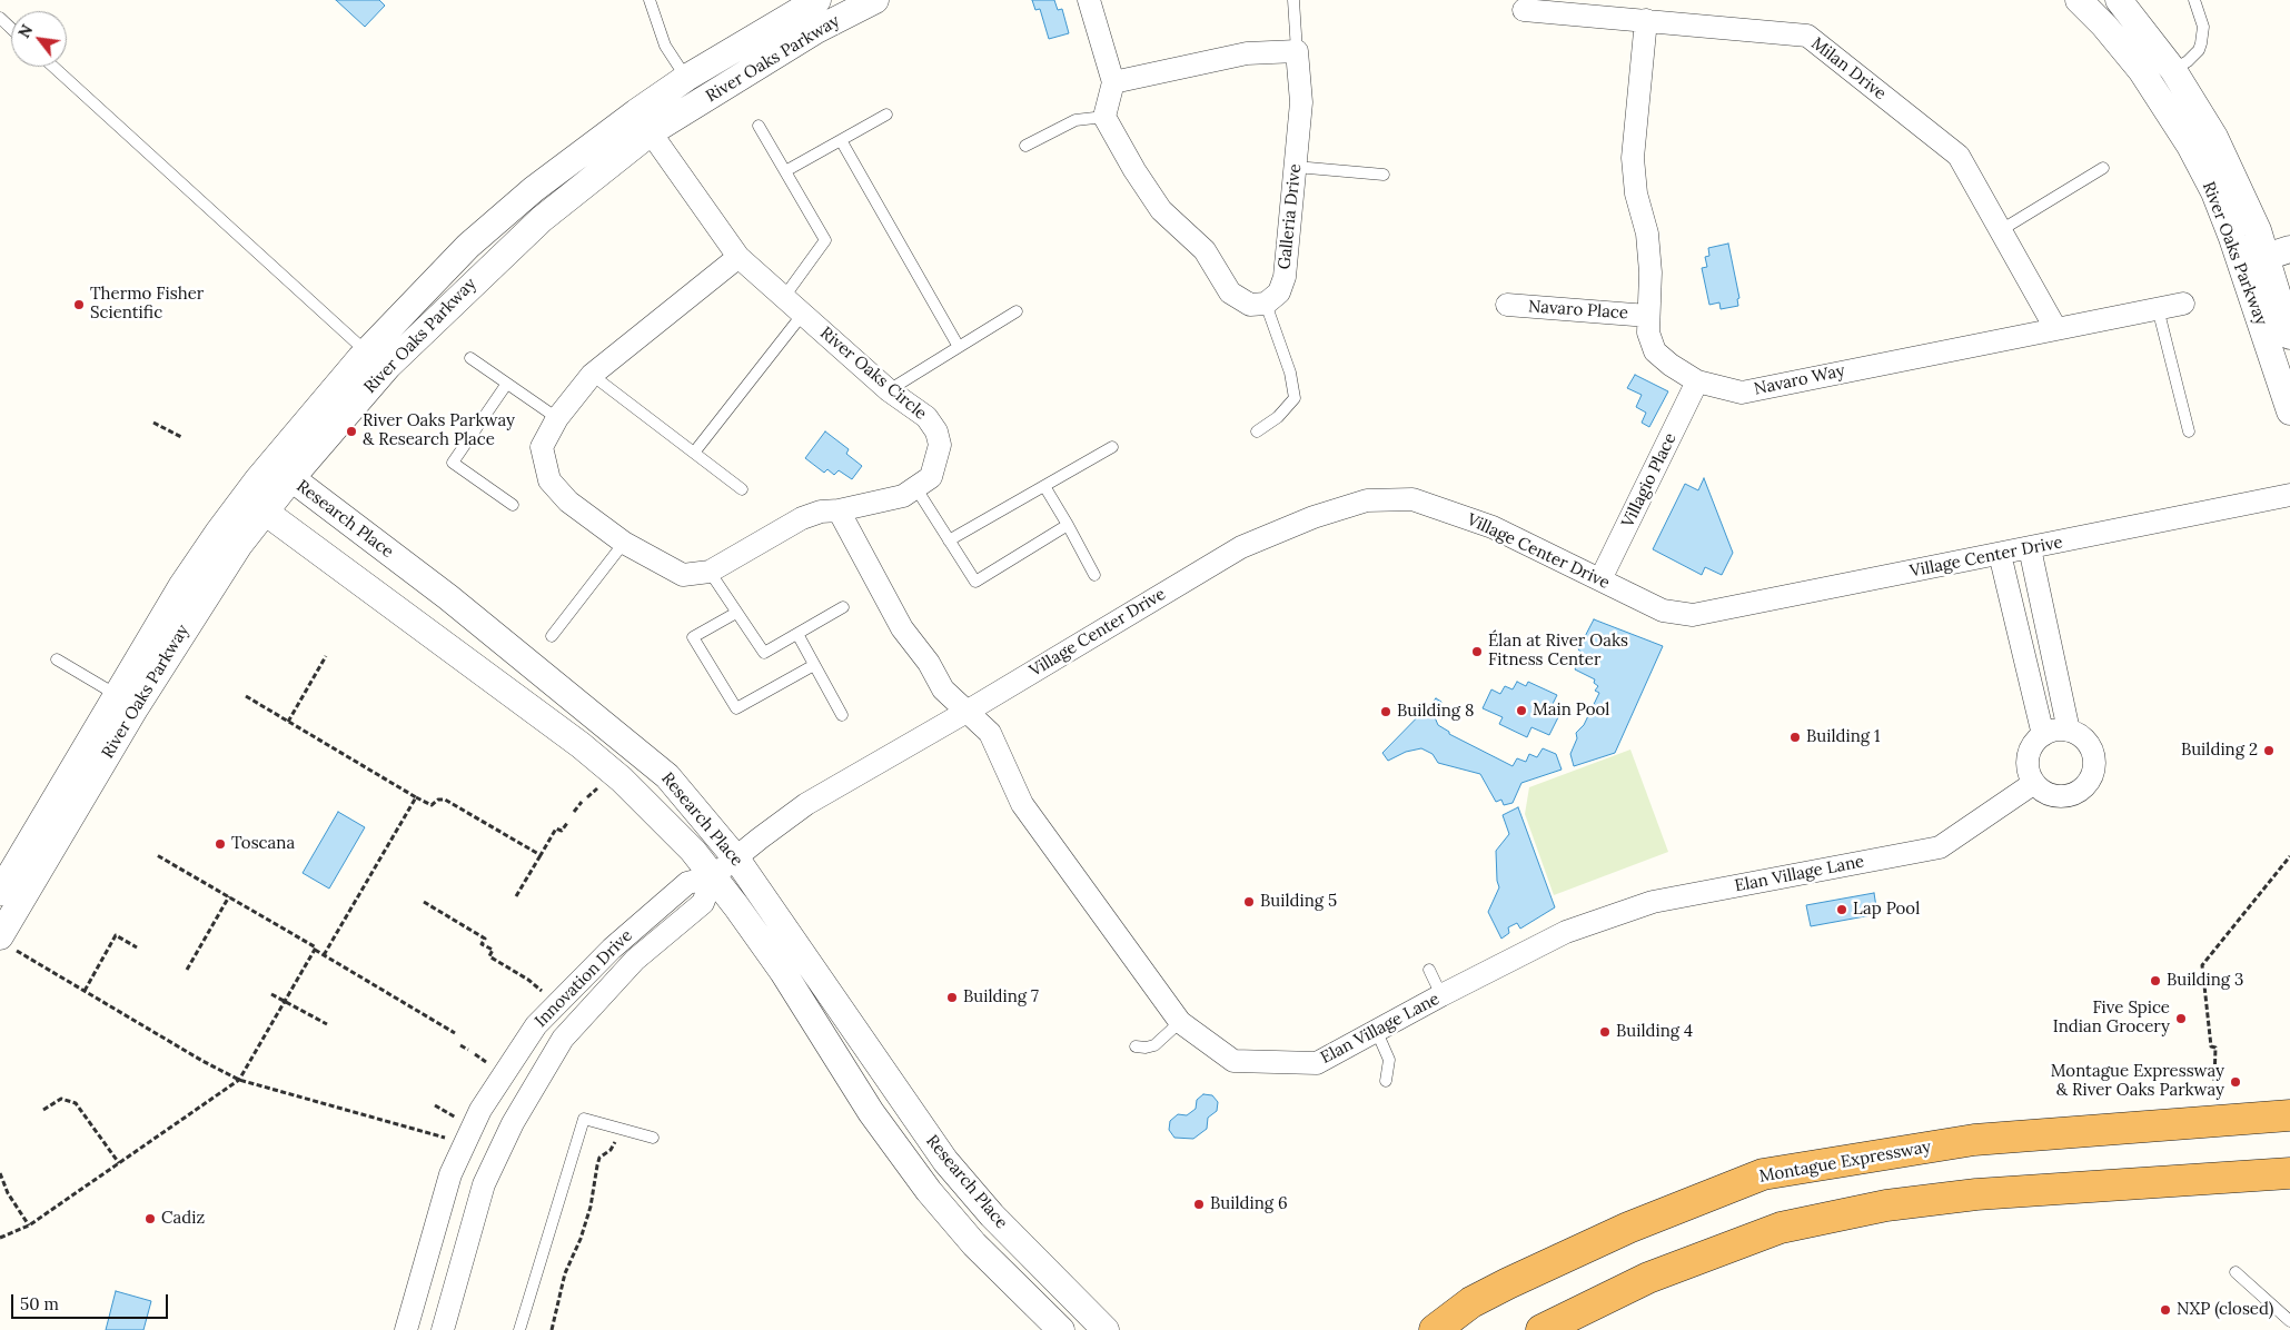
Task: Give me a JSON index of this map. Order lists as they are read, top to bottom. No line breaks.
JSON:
{"streets":{"highway":["Montague Expressway"],"street":["River Oaks Parkway","Milan Drive","Galleria Drive","Navaro Place","River Oaks Circle","Navaro Way","Villagio Place","Research Place","Village Center Drive","Elan Village Lane","Innovation Drive"]},"crossings":[["River Oaks Parkway","River Oaks Circle"],["River Oaks Parkway","Research Place"],["Milan Drive","Navaro Way"],["Navaro Place","Navaro Way"],["River Oaks Circle","Elan Village Lane"],["Navaro Way","Villagio Place"],["Villagio Place","Village Center Drive"],["Research Place","Village Center Drive"],["Research Place","Innovation Drive"],["Village Center Drive","Elan Village Lane"],["Village Center Drive","Innovation Drive"]],"places":["Thermo Fisher Scientific","River Oaks Parkway & Research Place","Élan at River Oaks Fitness Center","Main Pool","Building 8","Building 1","Building 2","Toscana","Building 5","Lap Pool","Building 3","Building 7","Five Spice Indian Grocery","Building 4","Montague Expressway & River Oaks Parkway","Building 6","Cadiz","NXP (closed)"],"scale_bar":"50 m","north":"top left"}
